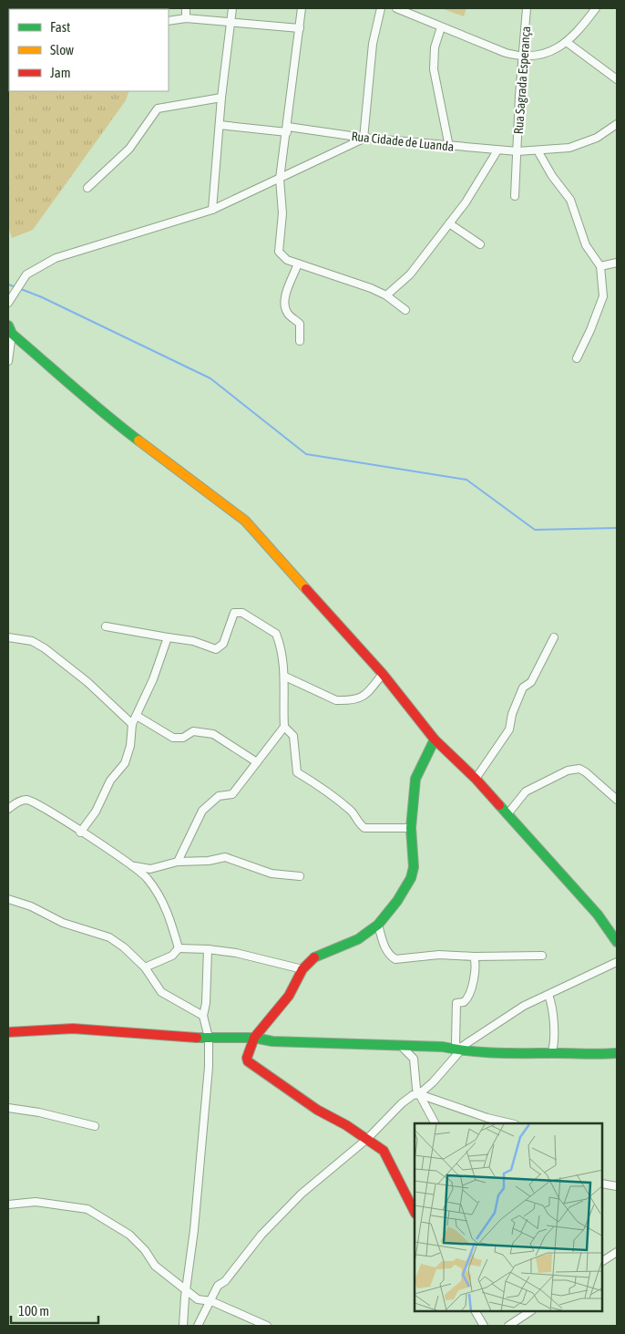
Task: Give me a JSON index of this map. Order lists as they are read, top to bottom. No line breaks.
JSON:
{"streets":{"street":["Rua Sagrada Esperança","Rua Cidade de Luanda"]},"crossings":[["Rua Sagrada Esperança","Rua Cidade de Luanda"]],"legend":["Fast","Slow","Jam"],"scale_bar":"100 m"}
